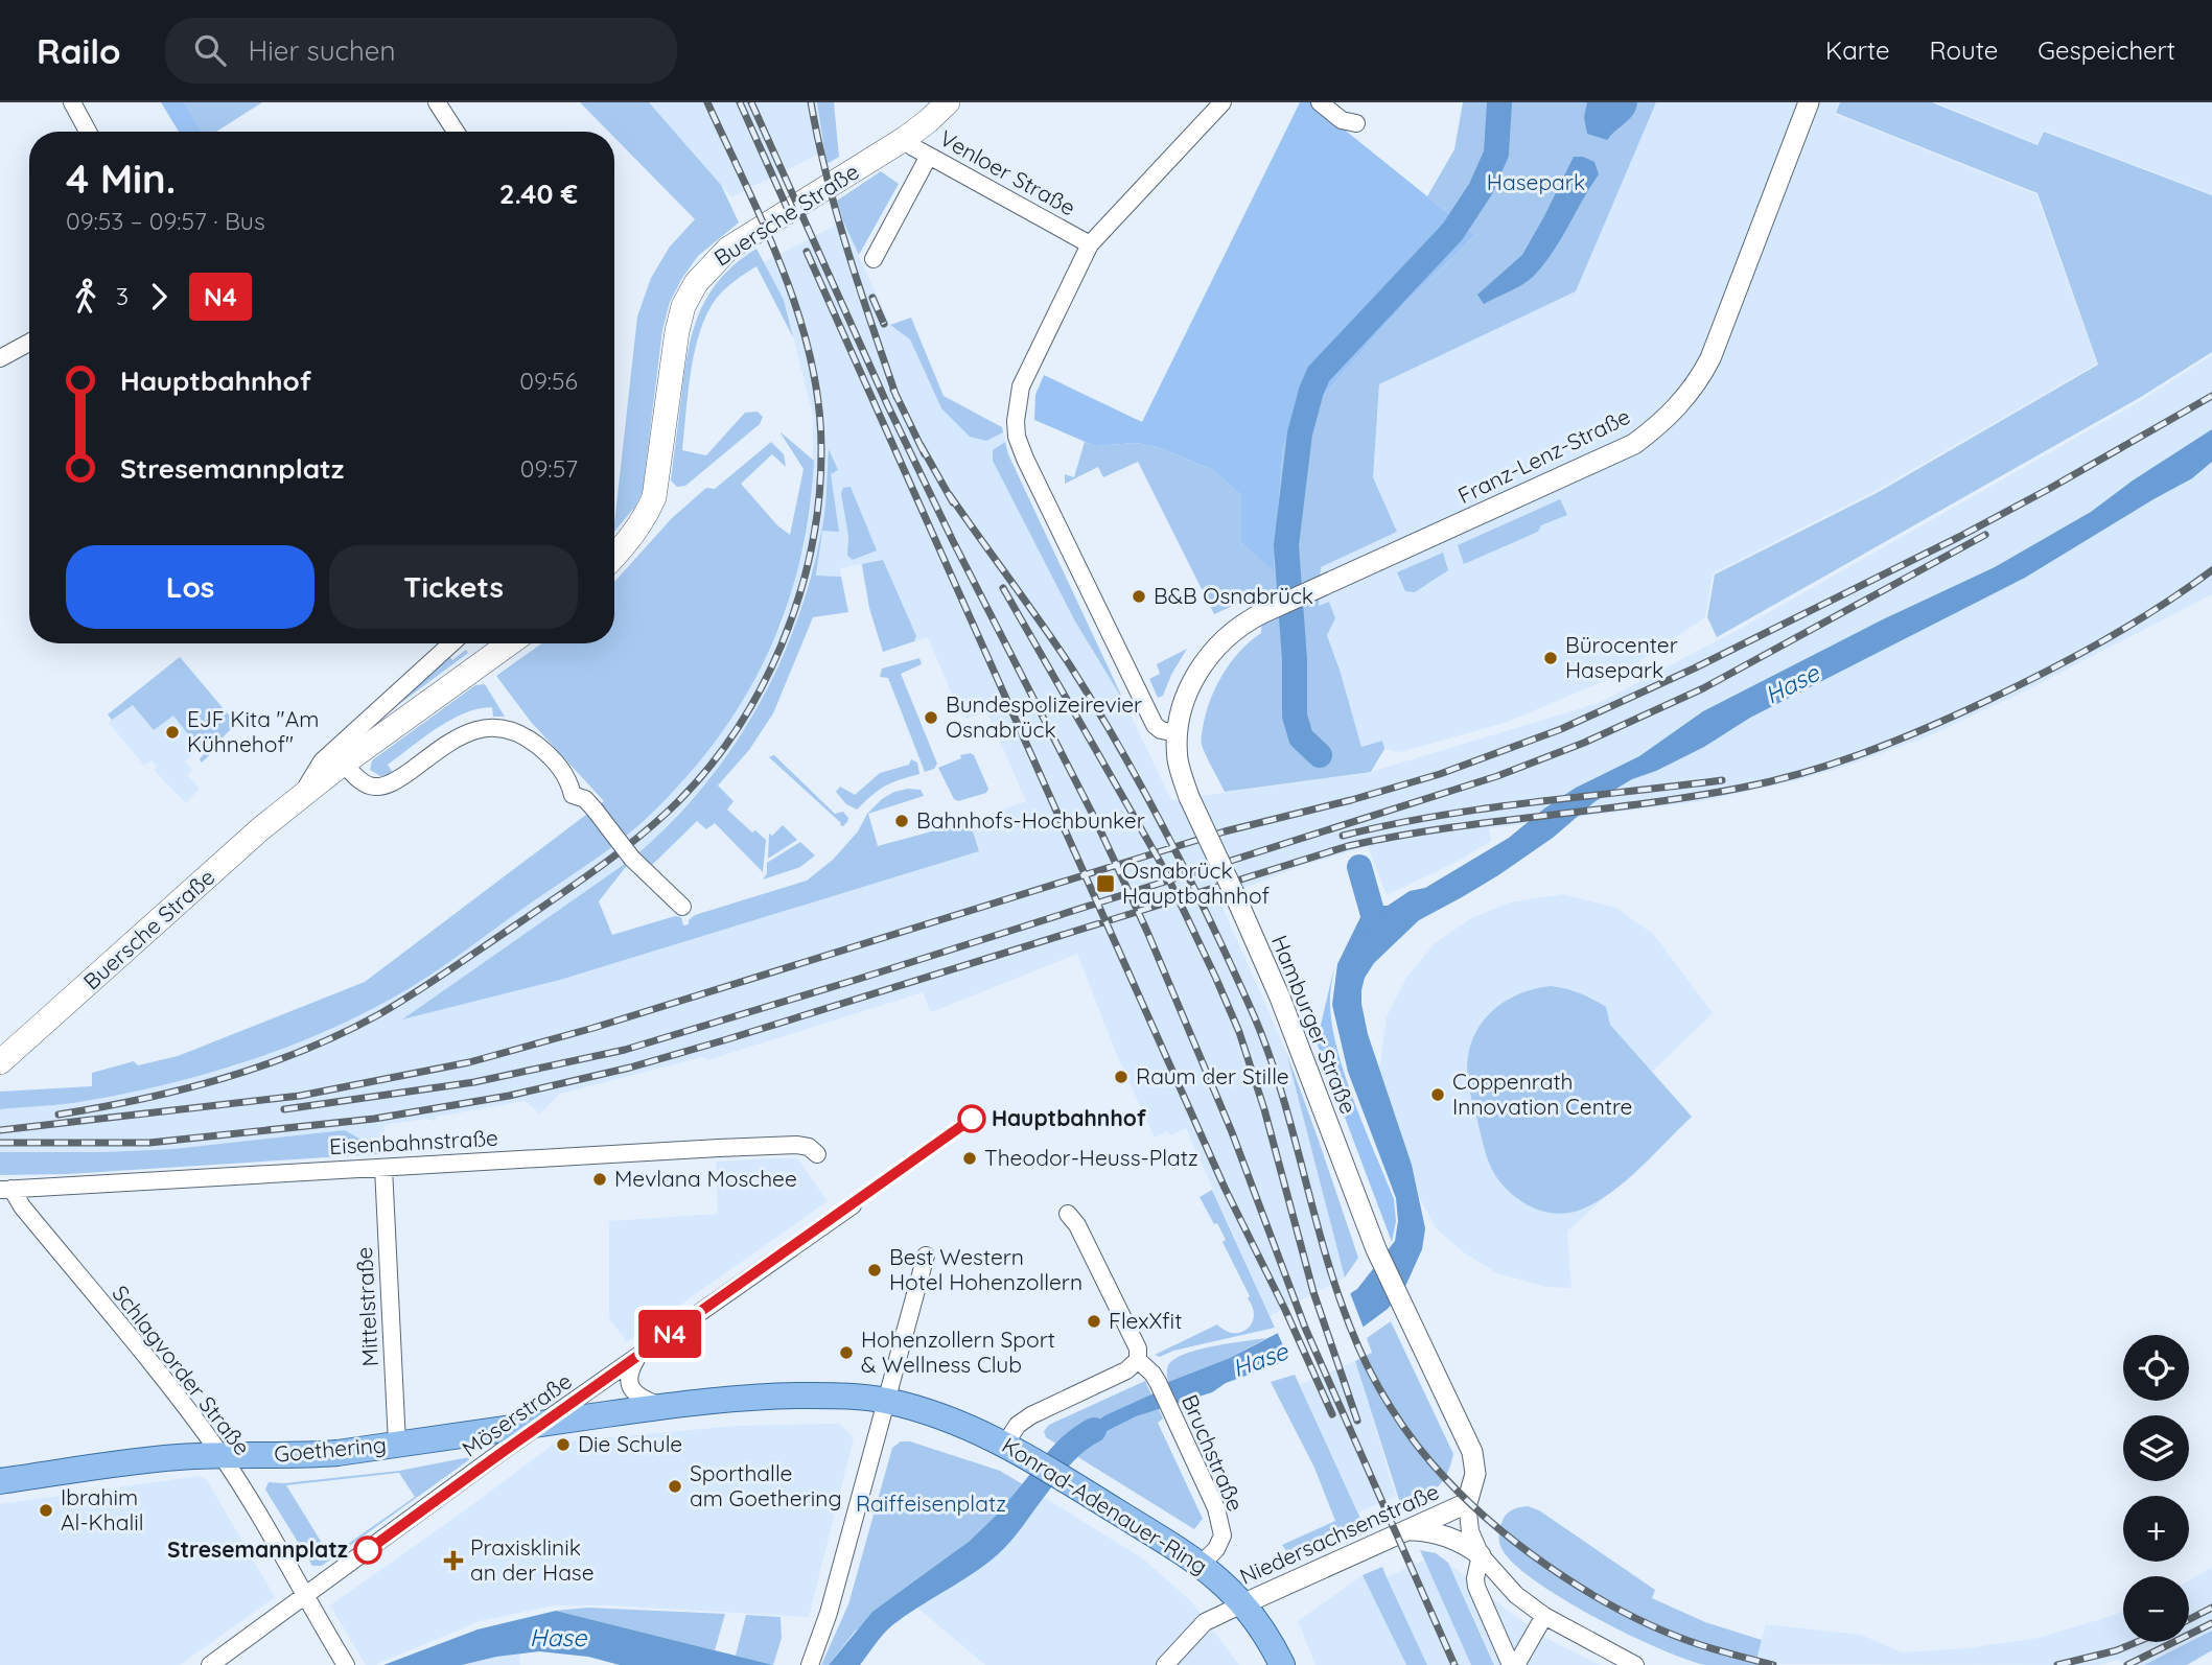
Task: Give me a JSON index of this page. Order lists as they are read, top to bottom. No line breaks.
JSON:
{"streets":{"main road":["Buersche Straße","Goethering","Konrad-Adenauer-Ring"],"street":["Venloer Straße","Franz-Lenz-Straße","Hamburger Straße","Eisenbahnstraße","Mittelstraße","Schlagvorder Straße","Möserstraße","Bruchstraße","Niedersachsenstraße"]},"crossings":[["Venloer Straße","Buersche Straße"],["Franz-Lenz-Straße","Hamburger Straße"],["Hamburger Straße","Niedersachsenstraße"],["Eisenbahnstraße","Mittelstraße"],["Eisenbahnstraße","Schlagvorder Straße"],["Mittelstraße","Goethering"],["Schlagvorder Straße","Möserstraße"],["Schlagvorder Straße","Goethering"],["Möserstraße","Goethering"],["Goethering","Konrad-Adenauer-Ring"],["Bruchstraße","Konrad-Adenauer-Ring"],["Konrad-Adenauer-Ring","Niedersachsenstraße"]],"water":["Hase"],"parks":["Hasepark","Raiffeisenplatz"],"places":{"other":["B&B Osnabrück","Bürocenter Hasepark","Bundespolizeirevier Osnabrück","EJF Kita \"Am Kühnehof\"","Bahnhofs-Hochbunker","Raum der Stille","Coppenrath Innovation Centre","Hauptbahnhof","Theodor-Heuss-Platz","Mevlana Moschee","Best Western Hotel Hohenzollern","FlexXfit","Hohenzollern Sport & Wellness Club","Die Schule","Sporthalle am Goethering","Ibrahim Al-Khalil","Stresemannplatz"],"transit":["Osnabrück Hauptbahnhof"],"health":["Praxisklinik an der Hase"]},"lines":["bus line N4"],"page":{"header":"Railo","search":"Hier suchen","nav":["Karte","Route","Gespeichert"],"on_map":"N4","heading":["4 Min.","09:53 – 09:57 · Bus","2.40 €"],"legs":["3","N4"],"list":[{"name":"Hauptbahnhof","value":"09:56"},{"name":"Stresemannplatz","value":"09:57"}],"buttons":["Los","Tickets"],"map_buttons":["+","−"]}}
